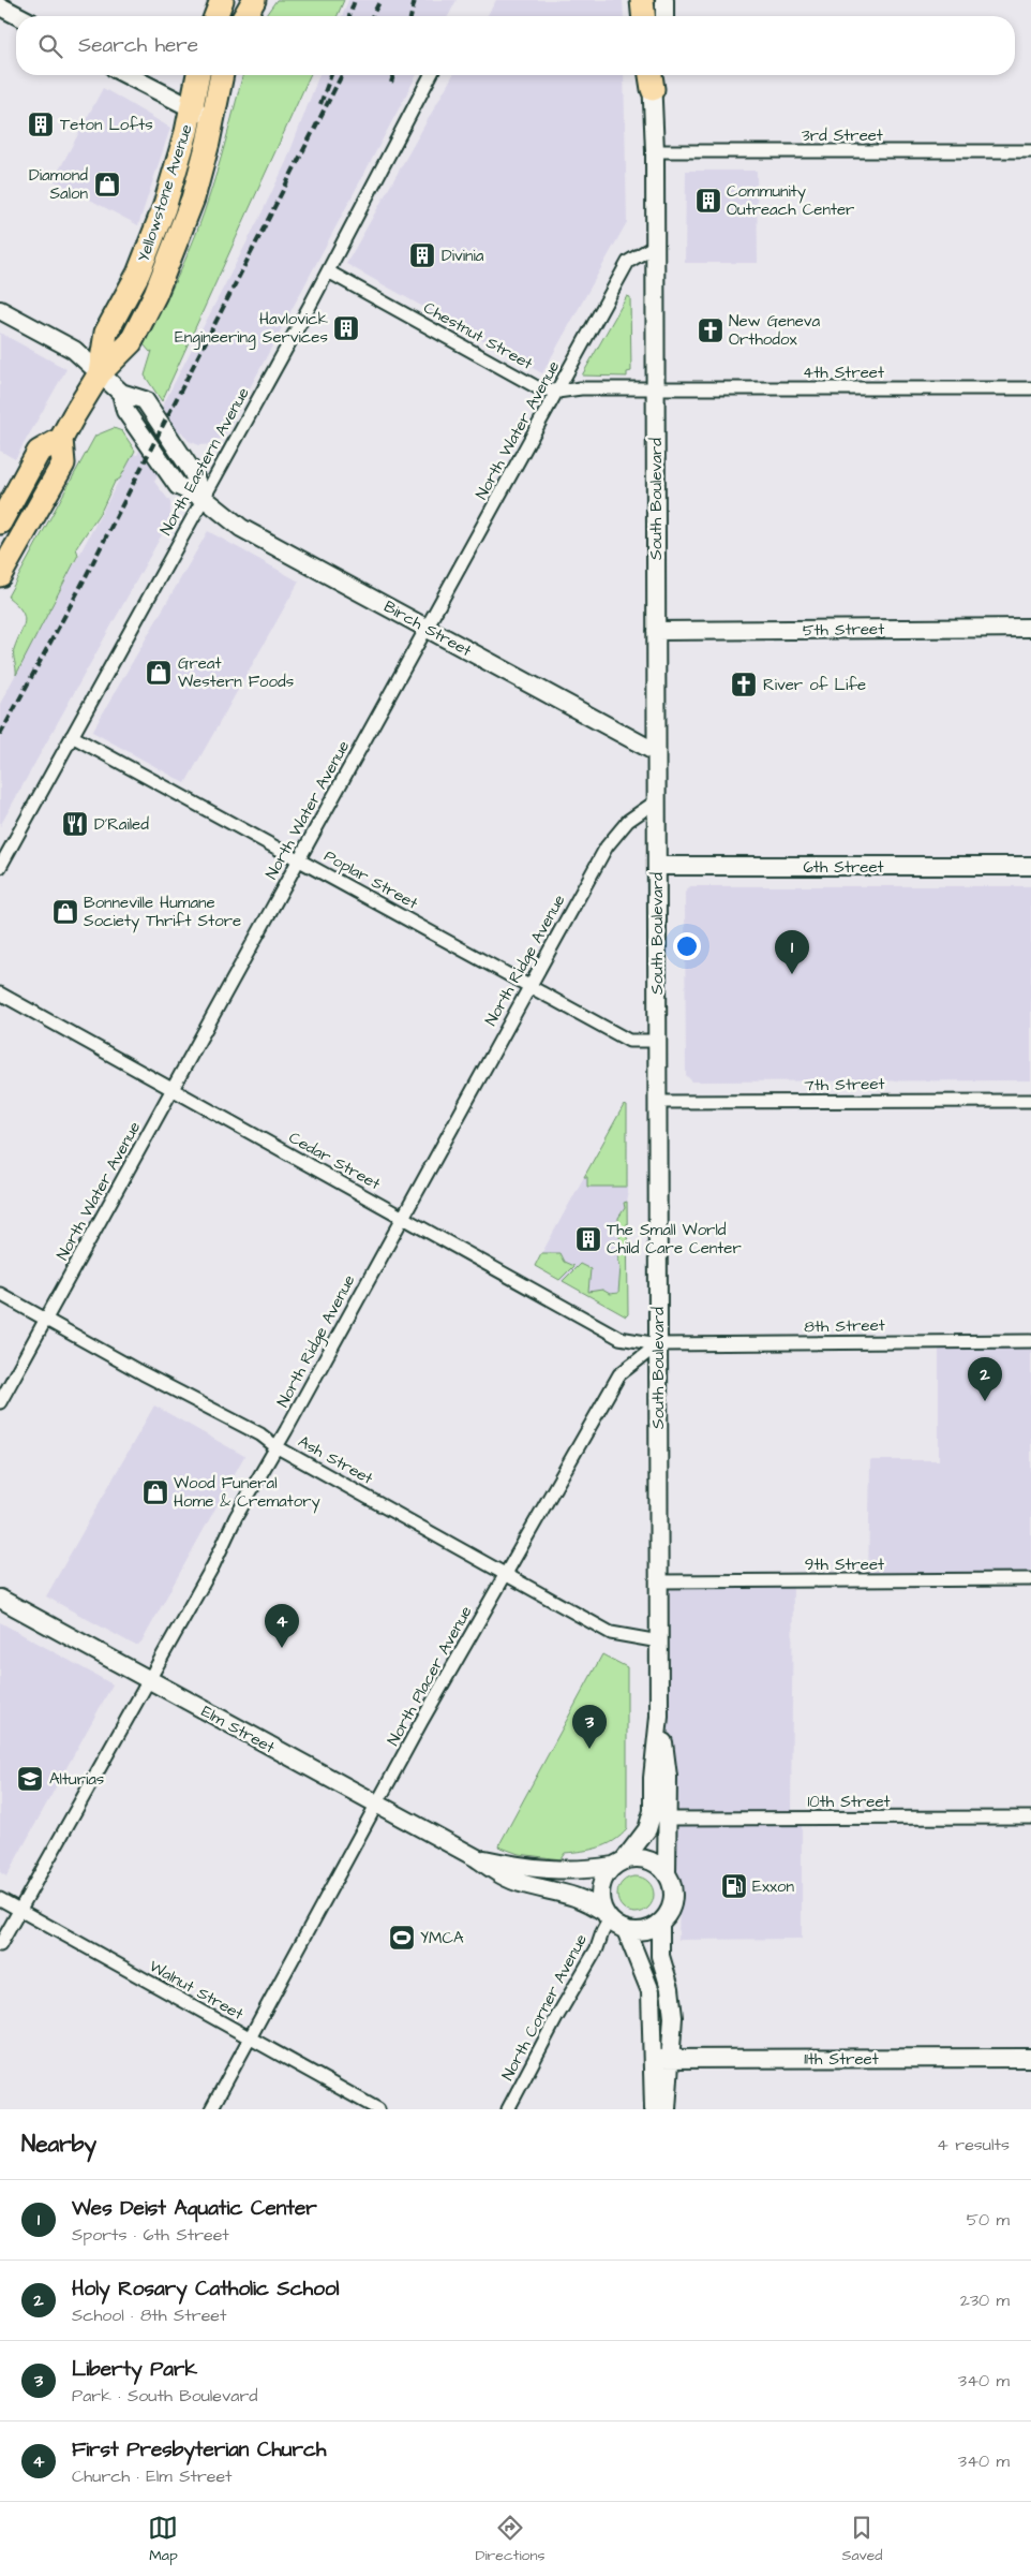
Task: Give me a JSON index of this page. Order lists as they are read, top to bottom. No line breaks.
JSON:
{"streets":{"highway":["Yellowstone Avenue"],"street":["3rd Street","Chestnut Street","4th Street","North Water Avenue","North Eastern Avenue","South Boulevard","Birch Street","5th Street","6th Street","Poplar Street","North Ridge Avenue","7th Street","Cedar Street","8th Street","Ash Street","9th Street","North Placer Avenue","Elm Street","10th Street","Walnut Street","North Corner Avenue","11th Street"]},"crossings":[["3rd Street","South Boulevard"],["Yellowstone Avenue","Birch Street"],["Chestnut Street","4th Street"],["Chestnut Street","North Water Avenue"],["Chestnut Street","North Eastern Avenue"],["Chestnut Street","South Boulevard"],["4th Street","South Boulevard"],["North Water Avenue","South Boulevard"],["North Water Avenue","Birch Street"],["North Water Avenue","Poplar Street"],["North Water Avenue","Cedar Street"],["North Water Avenue","Ash Street"],["North Eastern Avenue","Birch Street"],["North Eastern Avenue","Poplar Street"],["South Boulevard","Birch Street"],["South Boulevard","5th Street"],["South Boulevard","6th Street"],["South Boulevard","Poplar Street"],["South Boulevard","North Ridge Avenue"],["South Boulevard","7th Street"],["South Boulevard","Cedar Street"],["South Boulevard","8th Street"],["South Boulevard","Ash Street"],["South Boulevard","9th Street"],["South Boulevard","North Placer Avenue"],["South Boulevard","Elm Street"],["South Boulevard","10th Street"],["South Boulevard","North Corner Avenue"],["Poplar Street","North Ridge Avenue"],["North Ridge Avenue","Cedar Street"],["North Ridge Avenue","Ash Street"],["North Ridge Avenue","Elm Street"],["North Ridge Avenue","Walnut Street"],["Cedar Street","8th Street"],["Cedar Street","North Placer Avenue"],["8th Street","North Placer Avenue"],["Ash Street","North Placer Avenue"],["North Placer Avenue","Elm Street"],["North Placer Avenue","Walnut Street"],["Elm Street","North Corner Avenue"]],"places":{"building":["Teton Lofts","Community Outreach Center","Divinia","Havlovick Engineering Services","The Small World Child Care Center"],"shop":["Diamond Salon","Great Western Foods","Bonneville Humane Society Thrift Store","Wood Funeral Home & Crematory"],"church":["New Geneva Orthodox","River of Life"],"restaurant":["D'Railed"],"school or university":["Alturias"],"fuel station":["Exxon"],"sports":["YMCA"]},"page":{"search":"Search here","pins":["1","2","4","3"],"heading":["Nearby","4 results"],"list":[{"mark":"1","name":"Wes Deist Aquatic Center","note":"Sports · 6th Street","value":"50 m"},{"mark":"2","name":"Holy Rosary Catholic School","note":"School · 8th Street","value":"230 m"},{"mark":"3","name":"Liberty Park","note":"Park · South Boulevard","value":"340 m"},{"mark":"4","name":"First Presbyterian Church","note":"Church · Elm Street","value":"340 m"}],"nav":["Map","Directions","Saved"]}}
